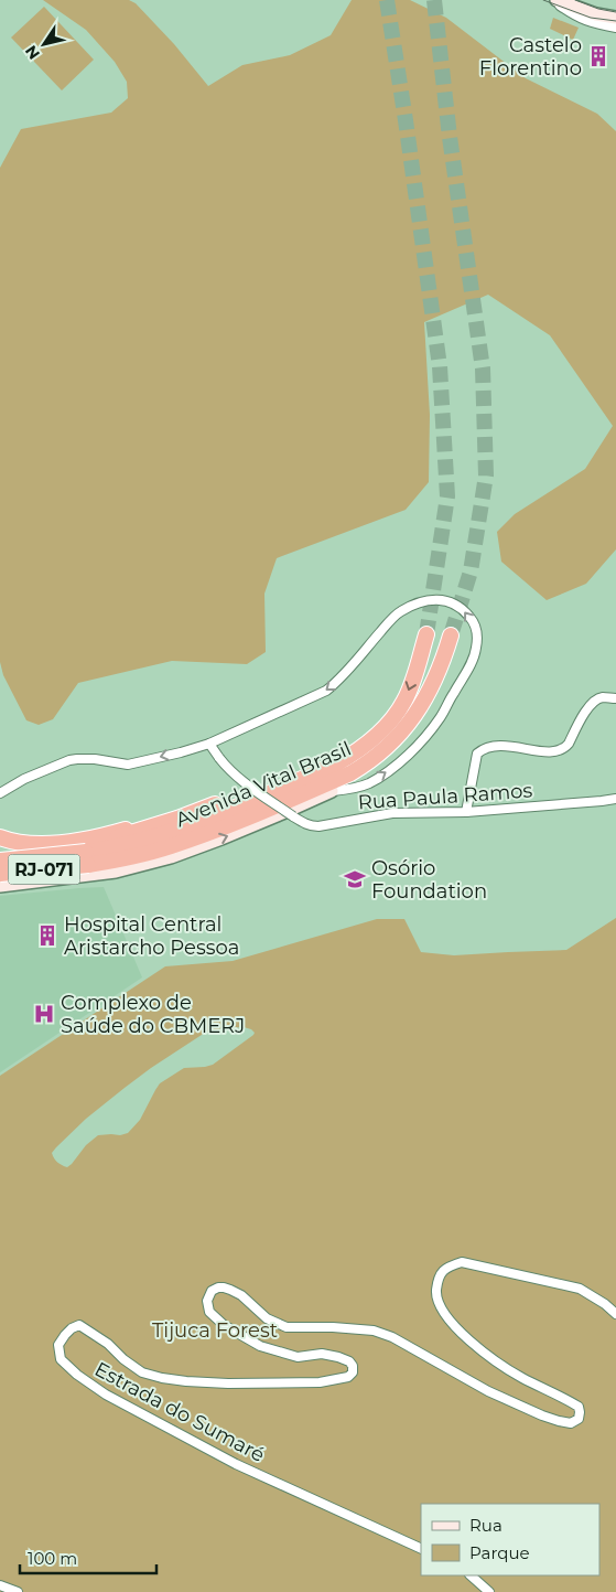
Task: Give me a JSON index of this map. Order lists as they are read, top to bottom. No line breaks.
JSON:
{"streets":{"highway":["Avenida Vital Brasil","RJ-071"],"street":["Rua Paula Ramos","Estrada do Sumaré"]},"crossings":[["Avenida Vital Brasil","RJ-071"]],"parks":["Tijuca Forest"],"places":{"building":["Castelo Florentino","Hospital Central Aristarcho Pessoa"],"school or university":["Osório Foundation"],"hospital":["Complexo de Saúde do CBMERJ"]},"legend":["Rua","Parque"],"scale_bar":"100 m","north":"bottom left"}
